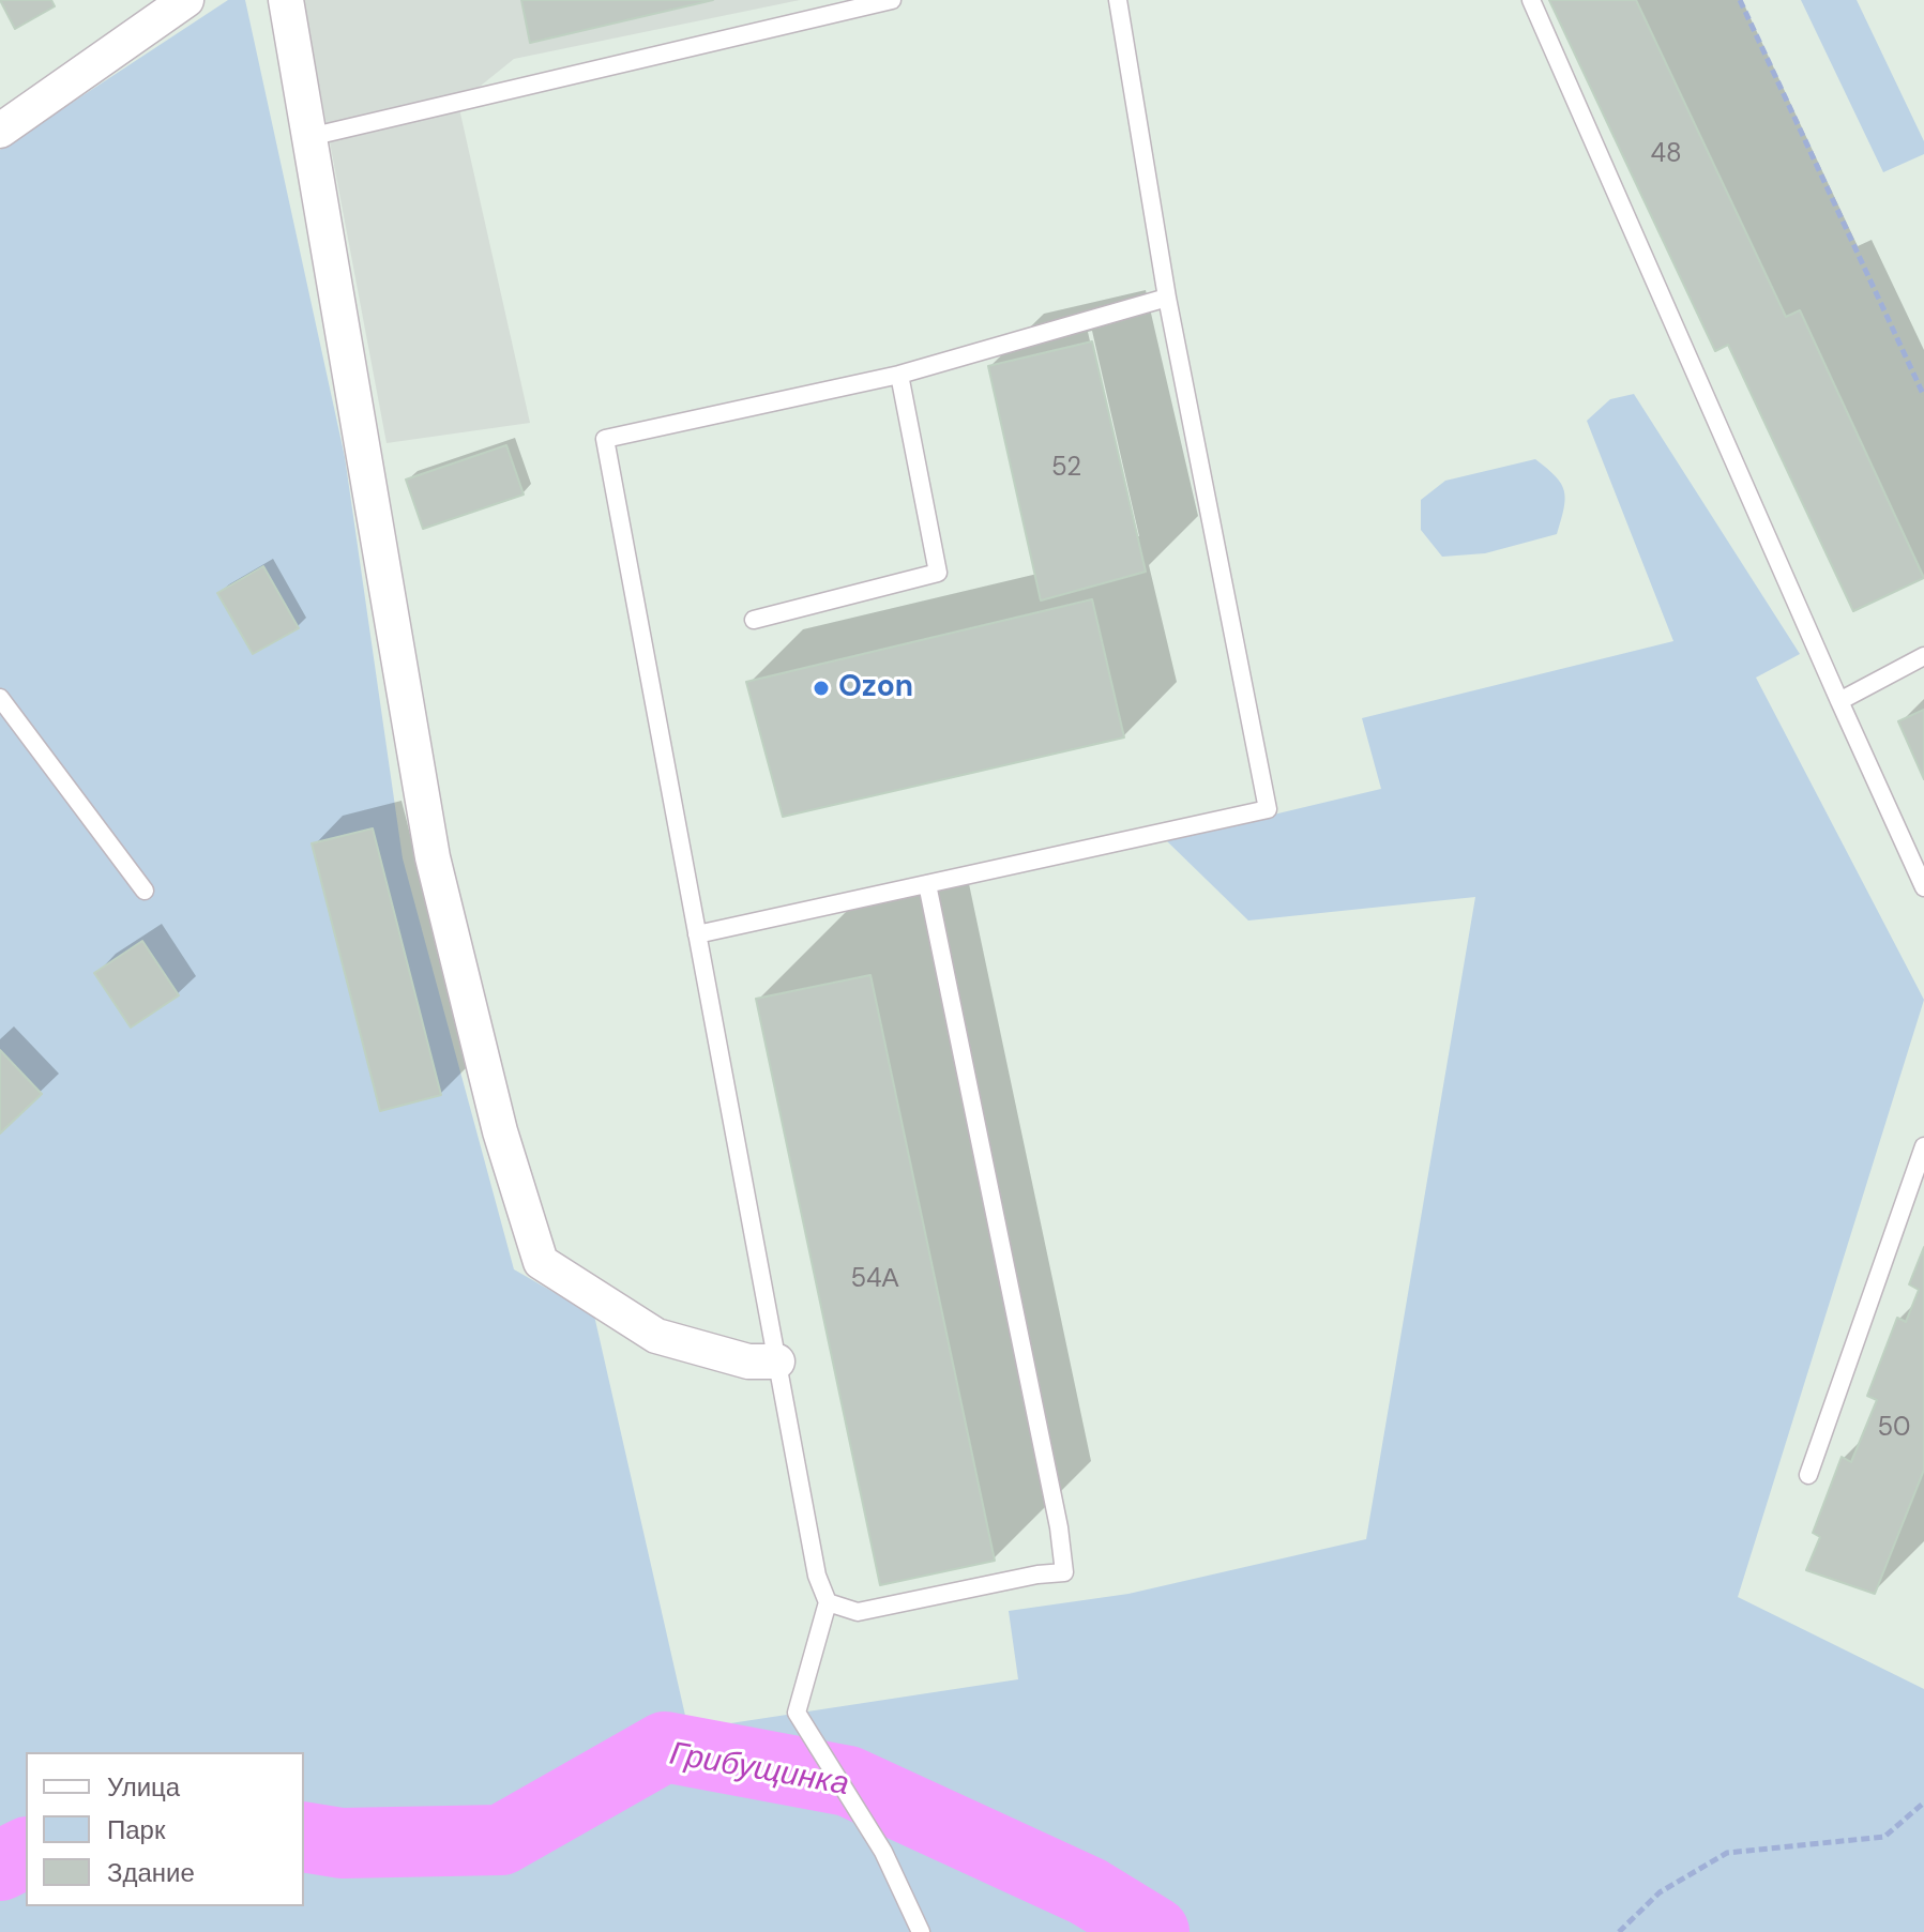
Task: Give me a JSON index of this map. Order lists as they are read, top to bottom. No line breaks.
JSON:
{"water":["Грибущинка"],"places":["Ozon"],"house_numbers":["48","52","54А","50"],"legend":["Улица","Парк","Здание"]}
